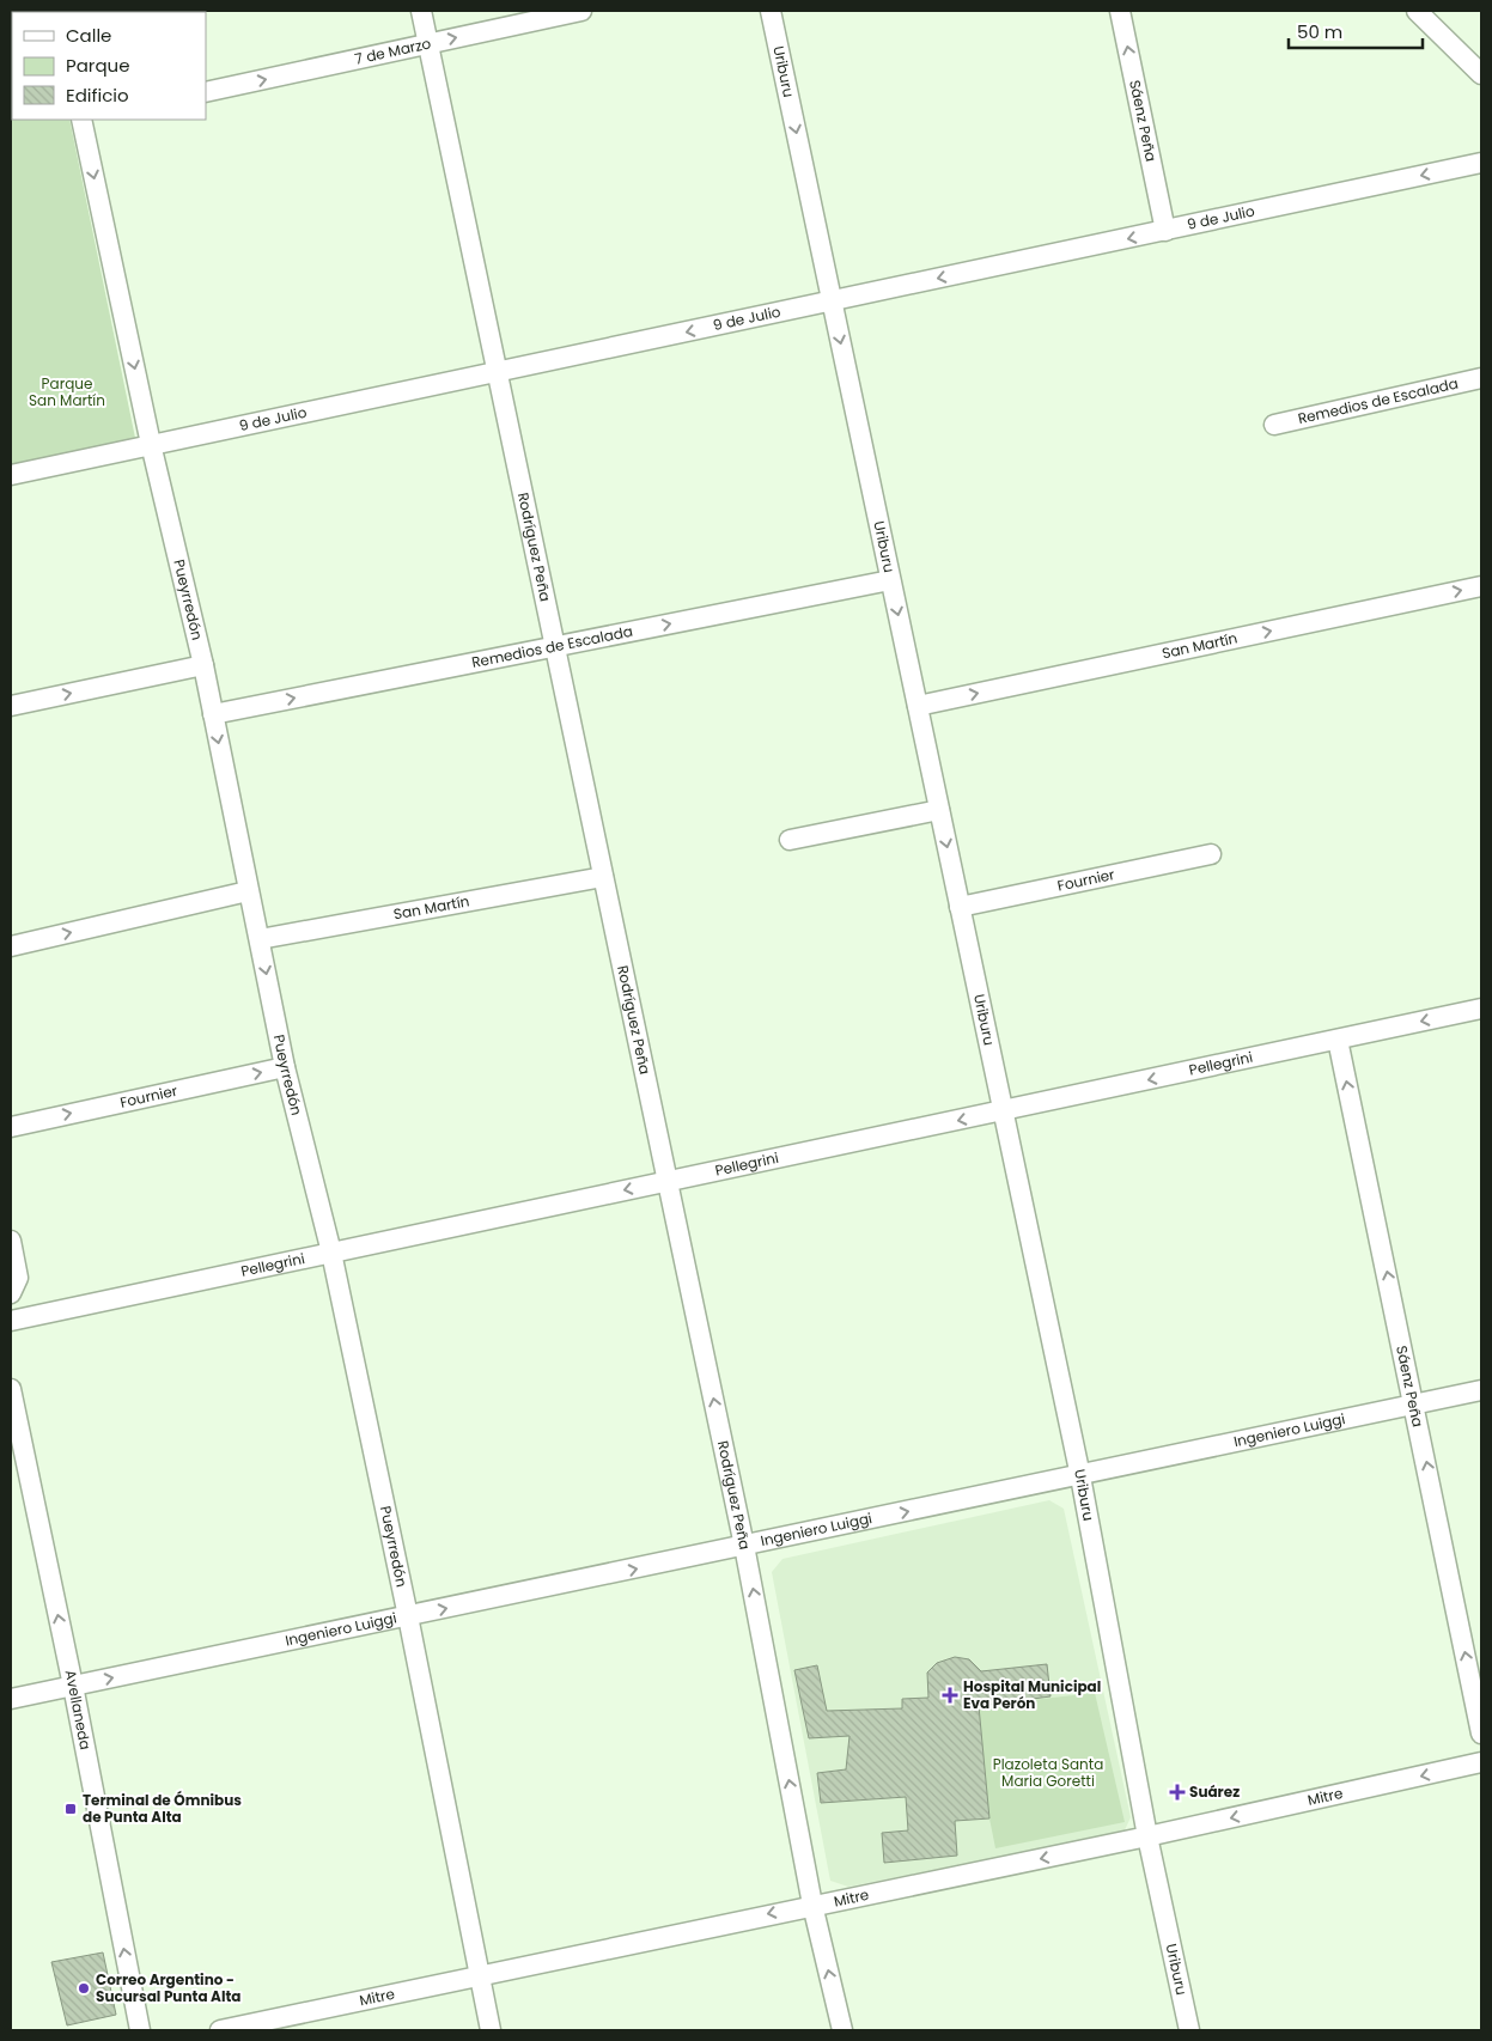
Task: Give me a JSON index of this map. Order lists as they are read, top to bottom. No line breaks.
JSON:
{"streets":{"street":["7 de Marzo","Uriburu","Sáenz Peña","9 de Julio","Remedios de Escalada","Rodríguez Peña","Pueyrredón","San Martín","Fournier","Pellegrini","Ingeniero Luiggi","Avellaneda","Mitre"]},"crossings":[["7 de Marzo","Rodríguez Peña"],["Uriburu","9 de Julio"],["Uriburu","Remedios de Escalada"],["Uriburu","San Martín"],["Uriburu","Fournier"],["Uriburu","Pellegrini"],["Uriburu","Ingeniero Luiggi"],["Uriburu","Mitre"],["Sáenz Peña","9 de Julio"],["Sáenz Peña","Pellegrini"],["Sáenz Peña","Ingeniero Luiggi"],["9 de Julio","Rodríguez Peña"],["9 de Julio","Pueyrredón"],["Remedios de Escalada","Rodríguez Peña"],["Remedios de Escalada","Pueyrredón"],["Rodríguez Peña","San Martín"],["Rodríguez Peña","Pellegrini"],["Rodríguez Peña","Ingeniero Luiggi"],["Rodríguez Peña","Mitre"],["Pueyrredón","San Martín"],["Pueyrredón","Fournier"],["Pueyrredón","Pellegrini"],["Pueyrredón","Ingeniero Luiggi"],["Pueyrredón","Mitre"],["Ingeniero Luiggi","Avellaneda"]],"one_way":["7 de Marzo","Uriburu","Sáenz Peña","9 de Julio","Remedios de Escalada","Rodríguez Peña","San Martín","Fournier","Pellegrini","Ingeniero Luiggi","Avellaneda","Mitre"],"parks":["Parque San Martín","Plazoleta Santa Maria Goretti"],"places":{"health":["Hospital Municipal Eva Perón","Suárez"],"transit":["Terminal de Ómnibus de Punta Alta"],"other":["Correo Argentino - Sucursal Punta Alta"]},"legend":["Calle","Parque","Edificio"],"scale_bar":"50 m"}
